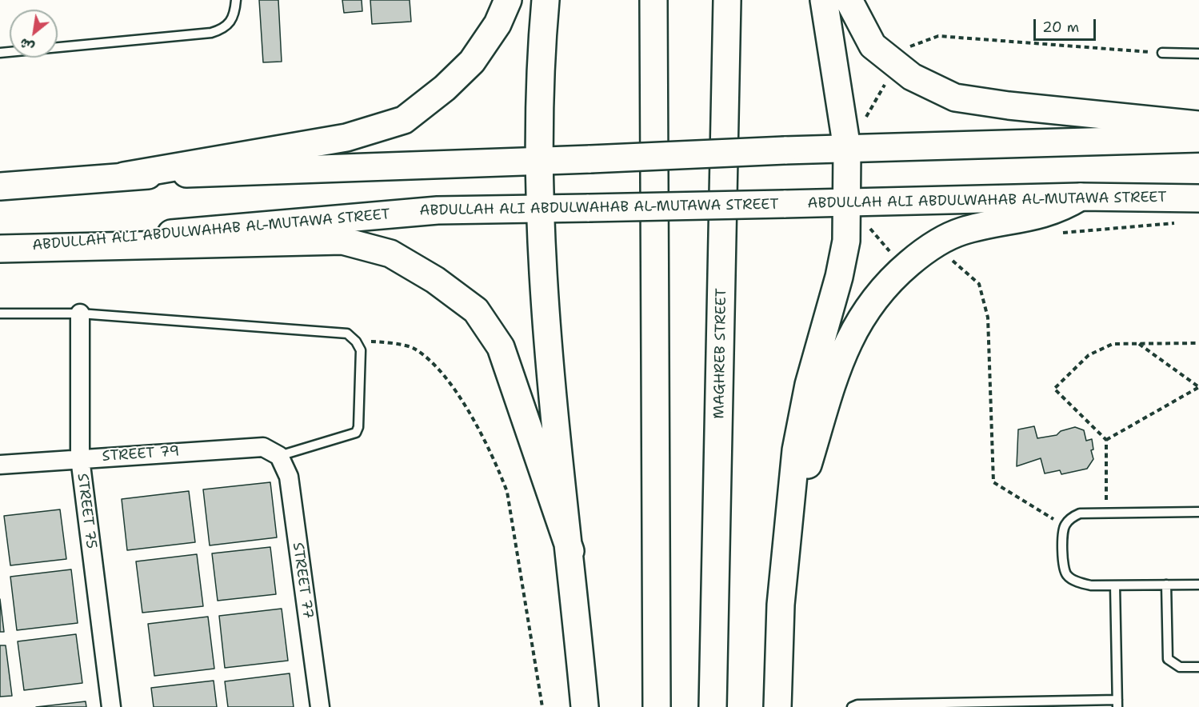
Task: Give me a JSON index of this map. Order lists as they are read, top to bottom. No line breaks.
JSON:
{"streets":{"main road":["ABDULLAH ALI ABDULWAHAB AL-MUTAWA STREET","MAGHREB STREET"],"street":["STREET 79","STREET 75","STREET 77"]},"crossings":[["STREET 79","STREET 75"],["STREET 79","STREET 77"]],"scale_bar":"20 m","north":"bottom left"}
